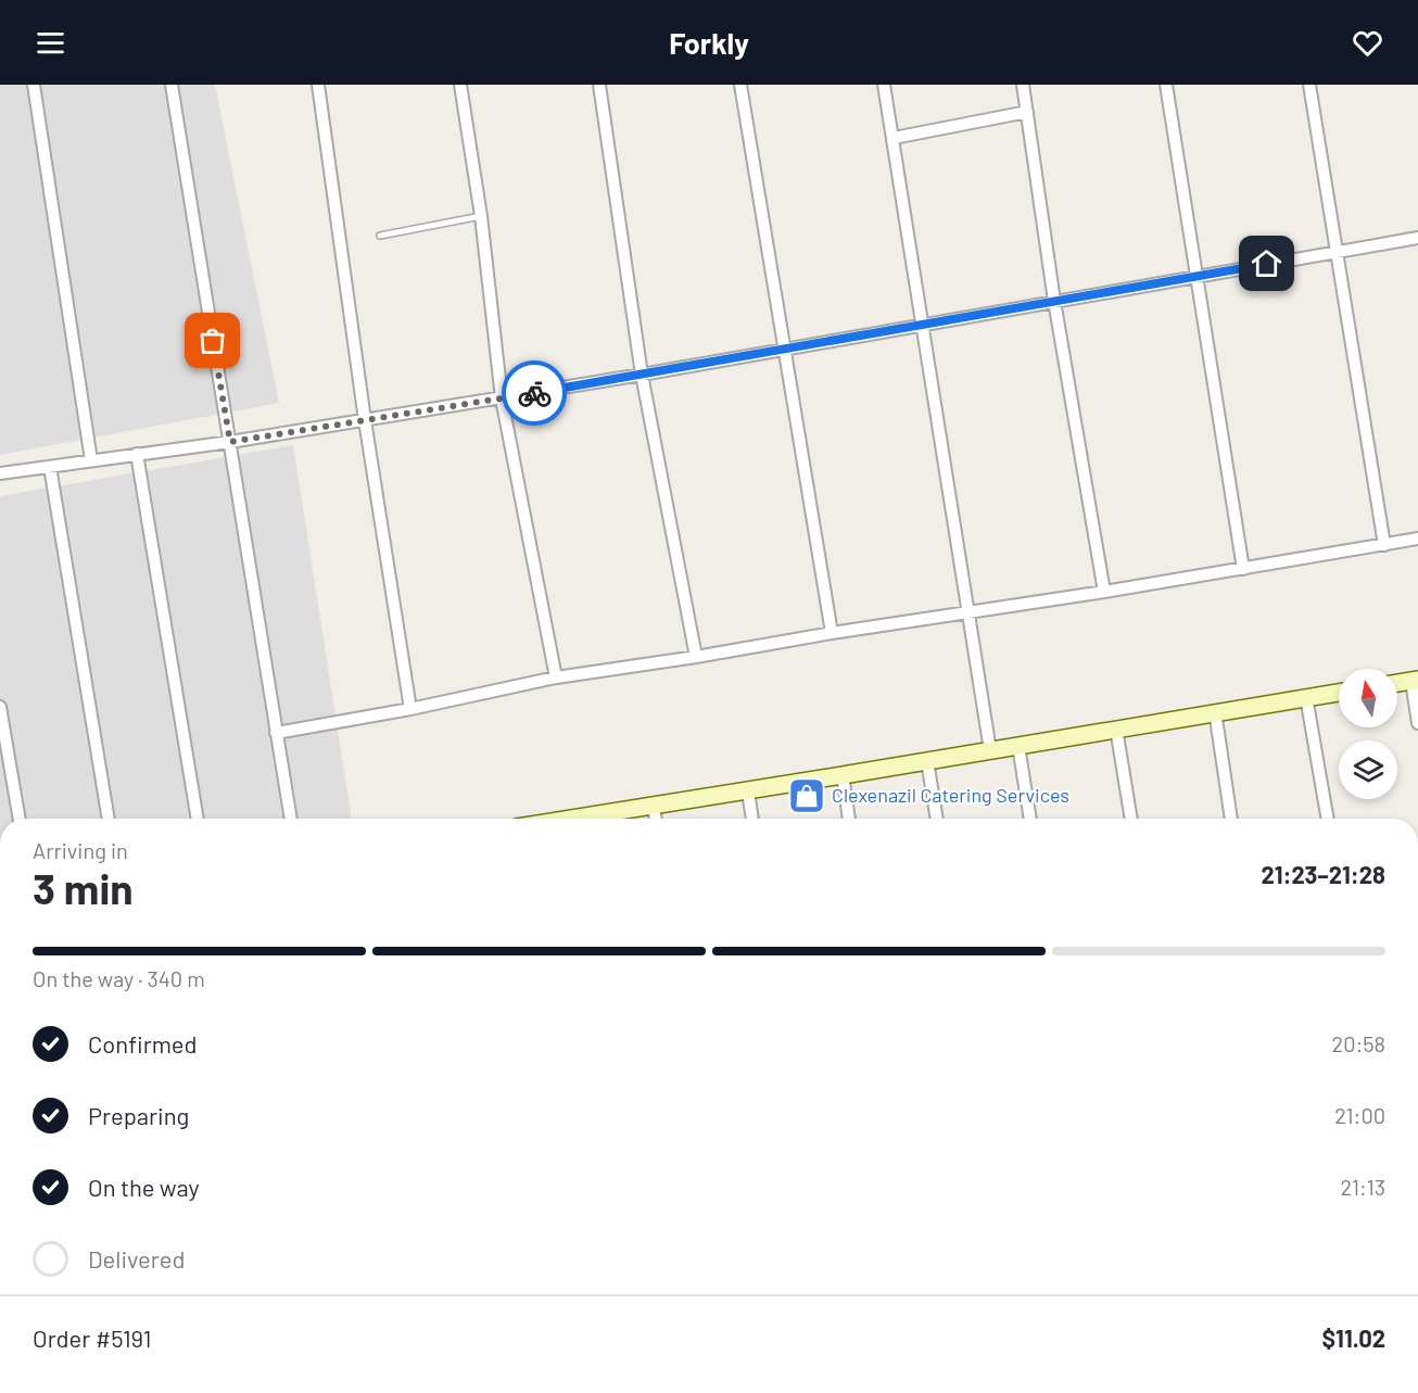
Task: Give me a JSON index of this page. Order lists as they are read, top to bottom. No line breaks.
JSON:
{"places":{"shop":["Clexenazil Catering Services"]},"north":"top","page":{"header":"Forkly","heading":["3 min","Arriving in","21:23–21:28"],"panel":["Order #5191","$11.02"],"bar":"On the way · 340 m","list":[["Confirmed","20:58"],["Preparing","21:00"],["On the way","21:13"],"Delivered"]}}
